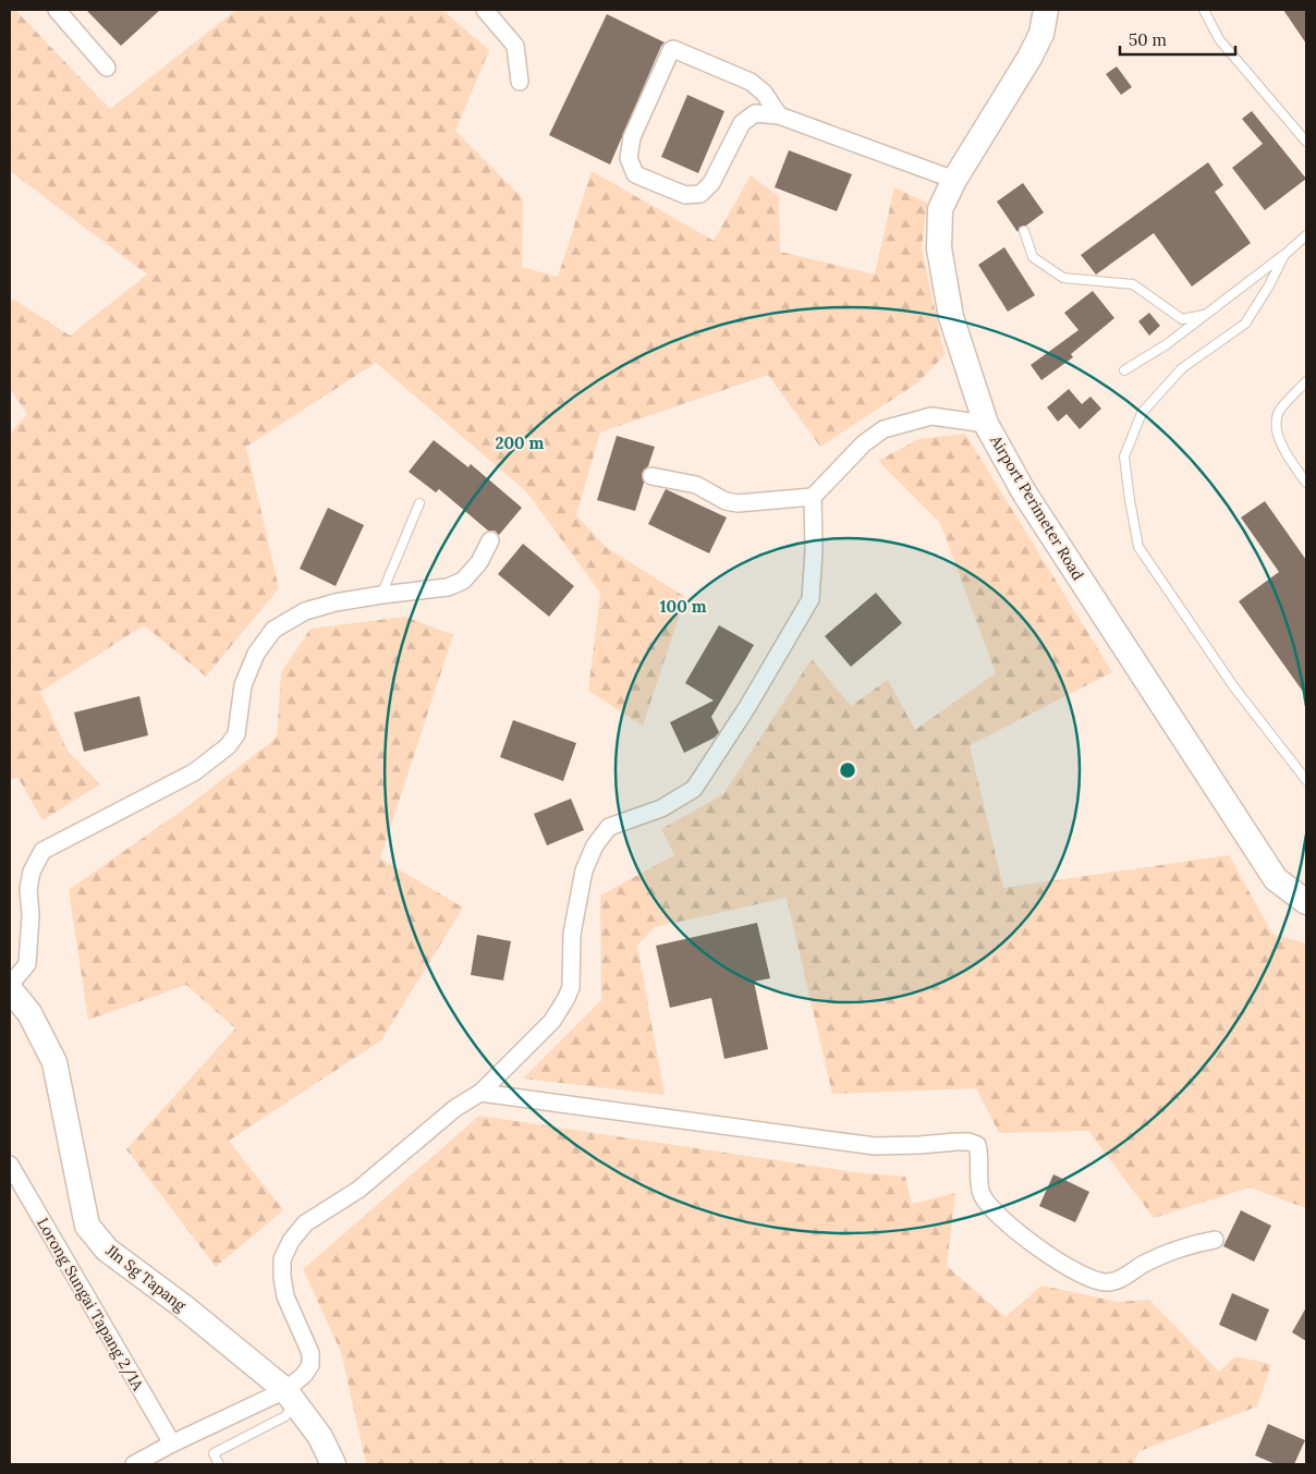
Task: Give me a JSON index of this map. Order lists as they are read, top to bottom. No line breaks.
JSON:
{"streets":{"street":["Airport Perimeter Road","Jln Sg Tapang","Lorong Sungai Tapang 2/1A"]},"scale_bar":"50 m","rings":["200 m","100 m"]}
